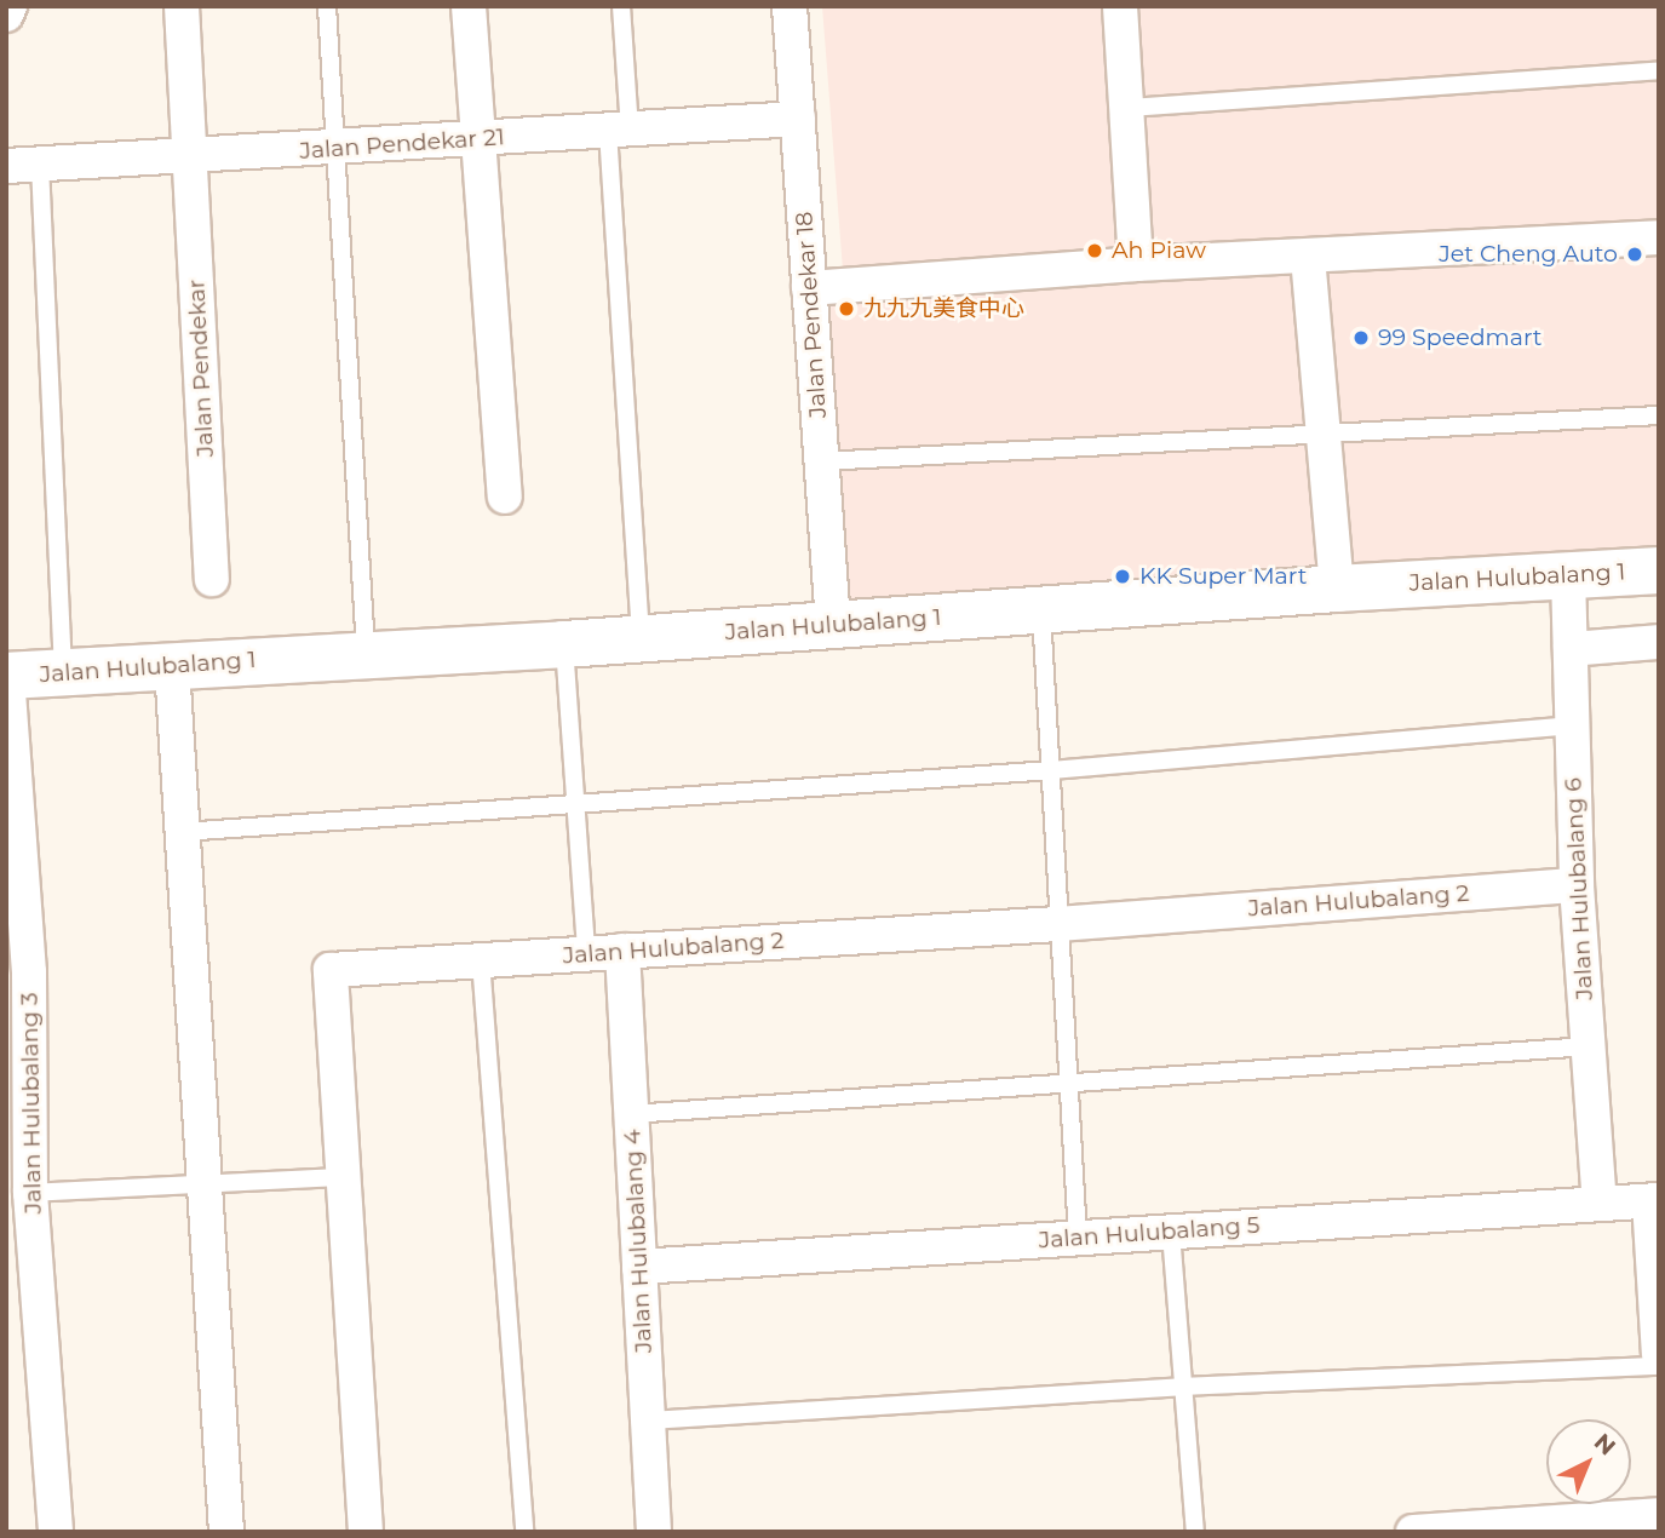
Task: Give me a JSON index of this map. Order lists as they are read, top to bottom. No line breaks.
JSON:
{"streets":{"street":["Jalan Pendekar 21","Jalan Pendekar 18","Jalan Pendekar","Jalan Hulubalang 1","Jalan Hulubalang 6","Jalan Hulubalang 2","Jalan Hulubalang 3","Jalan Hulubalang 5","Jalan Hulubalang 4"]},"crossings":[["Jalan Pendekar 21","Jalan Pendekar 18"],["Jalan Pendekar 21","Jalan Pendekar"],["Jalan Pendekar 18","Jalan Hulubalang 1"],["Jalan Hulubalang 1","Jalan Hulubalang 6"],["Jalan Hulubalang 1","Jalan Hulubalang 3"],["Jalan Hulubalang 6","Jalan Hulubalang 2"],["Jalan Hulubalang 6","Jalan Hulubalang 5"],["Jalan Hulubalang 2","Jalan Hulubalang 4"],["Jalan Hulubalang 5","Jalan Hulubalang 4"]],"places":["Ah Piaw","Jet Cheng Auto","九九九美食中心","99 Speedmart","KK Super Mart"],"north":"top right"}
